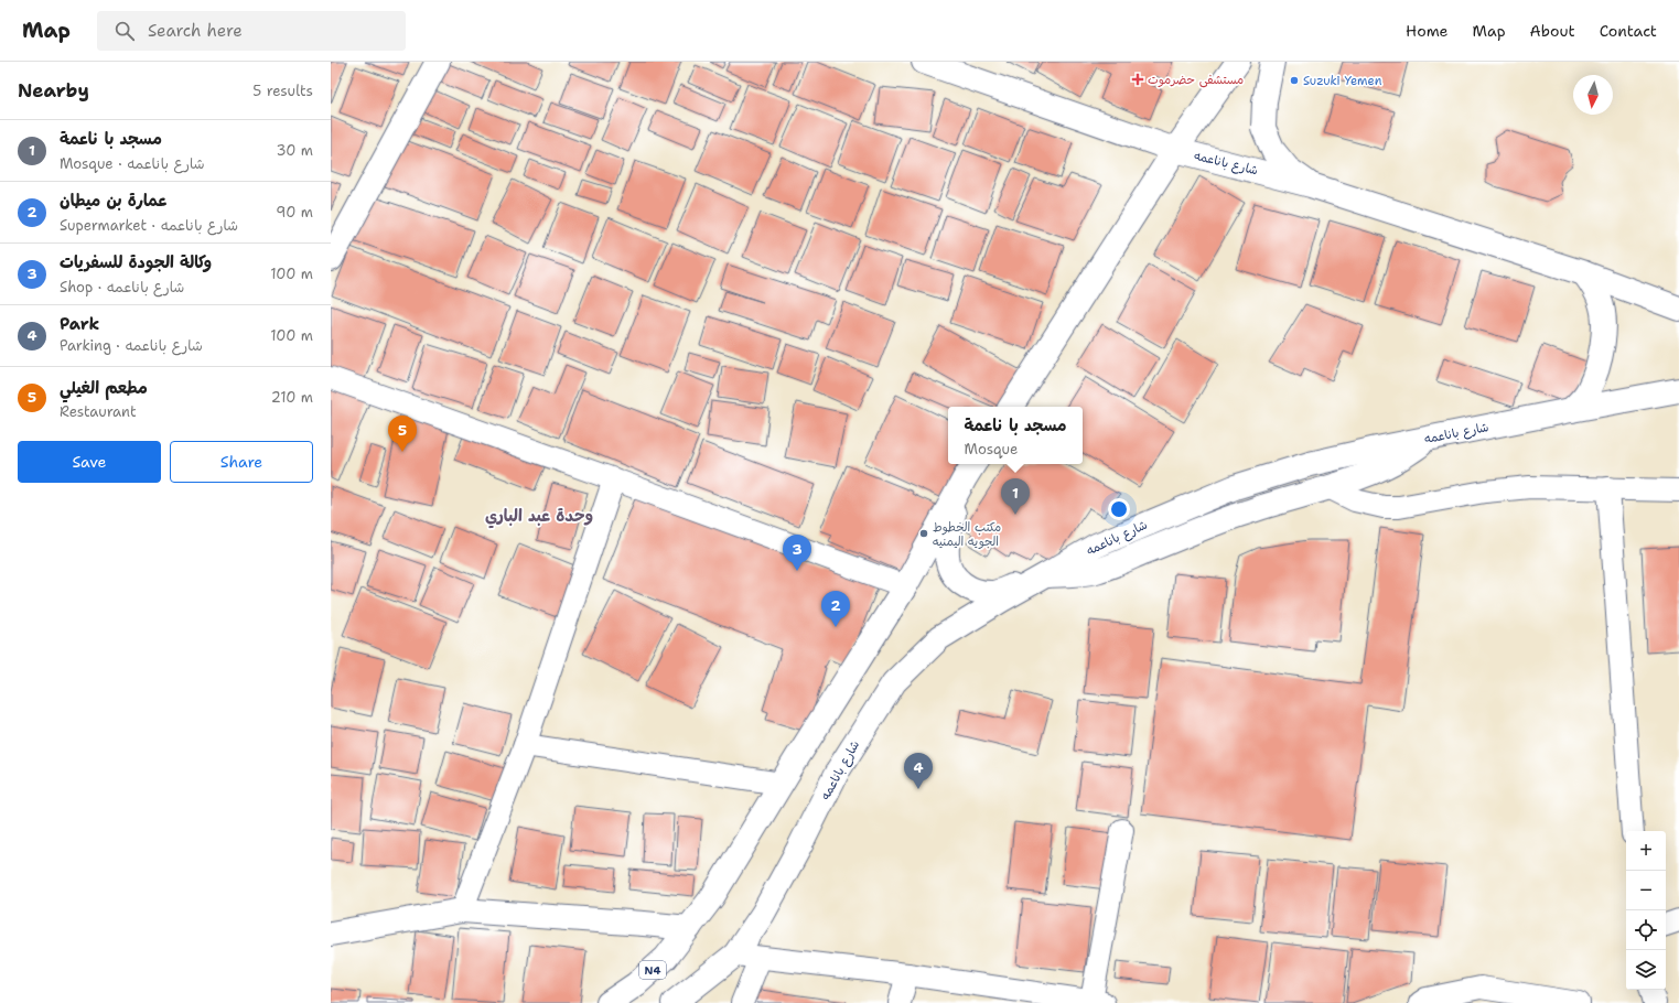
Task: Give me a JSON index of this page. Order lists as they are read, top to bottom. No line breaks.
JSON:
{"streets":{"main road":["شارع باناعمه","N4"]},"districts":["وحدة عبد الباري"],"places":{"health":["مستشفى حضرموت"],"other":["Suzuki Yemen","مكتب الخطوط الجويه اليمنيه"]},"north":"bottom","page":{"header":"Map","search":"Search here","nav":["Home","Map","About","Contact"],"heading":["Nearby","5 results"],"list":[{"mark":"1","name":"مسجد با ناعمة","note":"Mosque · شارع باناعمه","value":"30 m"},{"mark":"2","name":"عمارة بن ميطان","note":"Supermarket · شارع باناعمه","value":"90 m"},{"mark":"3","name":"وكالة الجودة للسفريات","note":"Shop · شارع باناعمه","value":"100 m"},{"mark":"4","name":"Park","note":"Parking · شارع باناعمه","value":"100 m"},{"mark":"5","name":"مطعم الغيلي","note":"Restaurant","value":"210 m"}],"popup":["مسجد با ناعمة","Mosque"],"pins":["5","1","3","2","4"],"buttons":["Save","Share"],"map_buttons":["+","−"]}}
